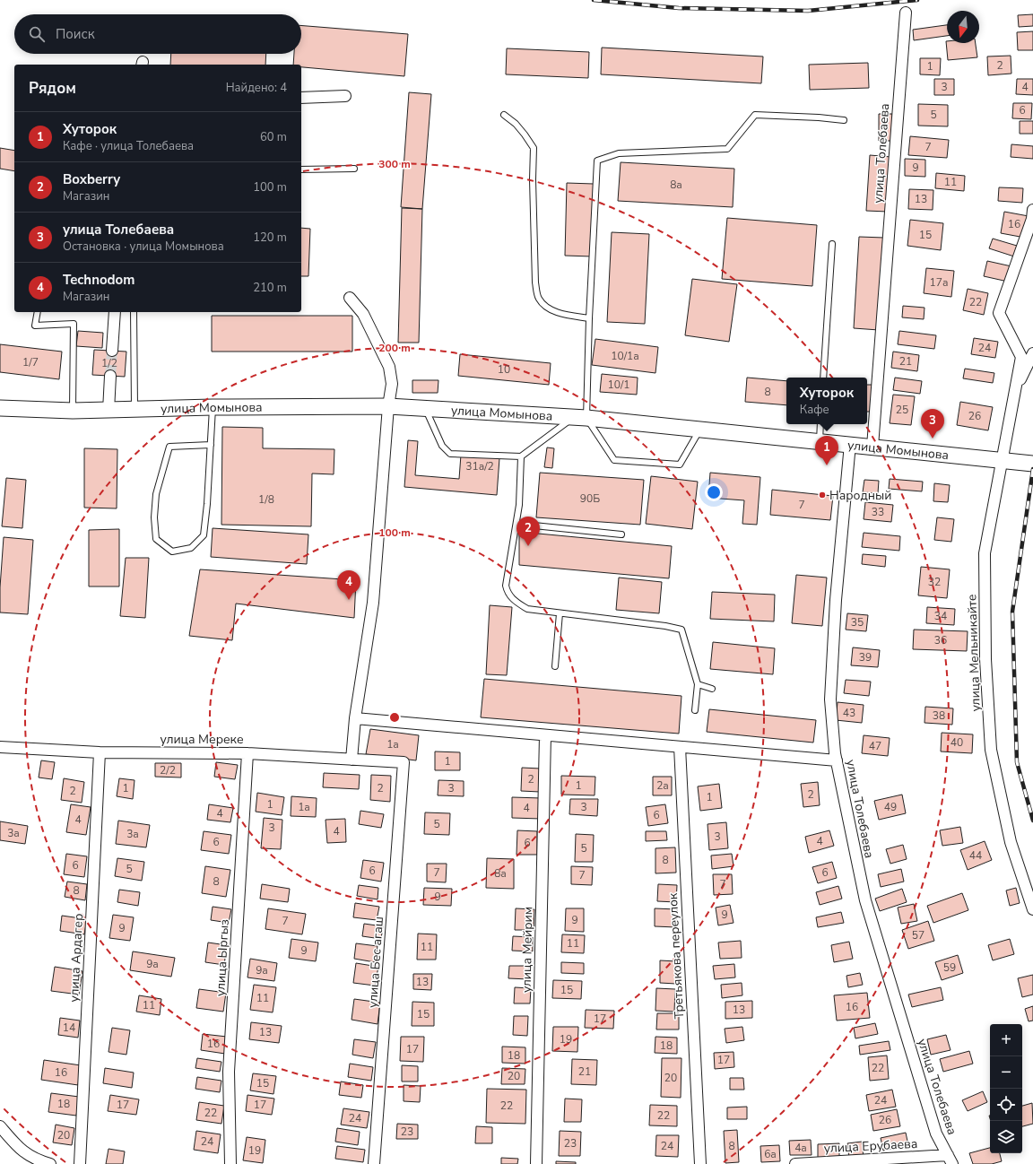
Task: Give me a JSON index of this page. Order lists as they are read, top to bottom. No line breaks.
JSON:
{"streets":{"main road":["улица Момынова"],"street":["улица Толебаева","улица Мельникайте","улица Мереке","улица Мейрим","Третьякова переулок","улица Ардагер","улица Ыргыз","улица Бес агаш","улица Ерубаева"]},"crossings":[["улица Толебаева","улица Момынова"],["улица Толебаева","улица Ерубаева"],["улица Момынова","улица Мельникайте"],["улица Мереке","улица Ардагер"],["улица Мереке","улица Ыргыз"],["улица Мереке","улица Бес агаш"]],"places":["Народный"],"house_numbers":["2","1","3","4","6","5","7","9","11","8а","13","16","15","17а","22","24","10/1а","21","1/7","1/2","10","10/1","8","25","26","31а/2","90Б","1/8","7","33","32","34","35","36","39","43","38","40","1а","47","1","2/2","2","1","2а","1","2","3","2","2","1","1","1а","3","49","4","4","6","4","5","3","4","3а","3а","3","4","6","6","5","44","8","6","5","6","7","6","8а","7","8","7","8","9","9","9","7","9","57","11","11","9","9а","59","9а","13","15","11","11","16","13","15","17","14","13","19","16","18","17","18","17","22","21","16","20","20","15","24","18","17","17","22","22","22","24","26","23","20","24","23","24","8","4а","19","6а"],"north":"bottom","page":{"search":"Поиск","heading":["Рядом","Найдено: 4"],"list":[{"mark":"1","name":"Хуторок","note":"Кафе · улица Толебаева","value":"60 m"},{"mark":"2","name":"Boxberry","note":"Магазин","value":"100 m"},{"mark":"3","name":"улица Толебаева","note":"Остановка · улица Момынова","value":"120 m"},{"mark":"4","name":"Technodom","note":"Магазин","value":"210 m"}],"popup":["Хуторок","Кафе"],"pins":["3","1","2","4"],"map_buttons":["+","−"]},"rings":["300 m","200 m","100 m"]}
